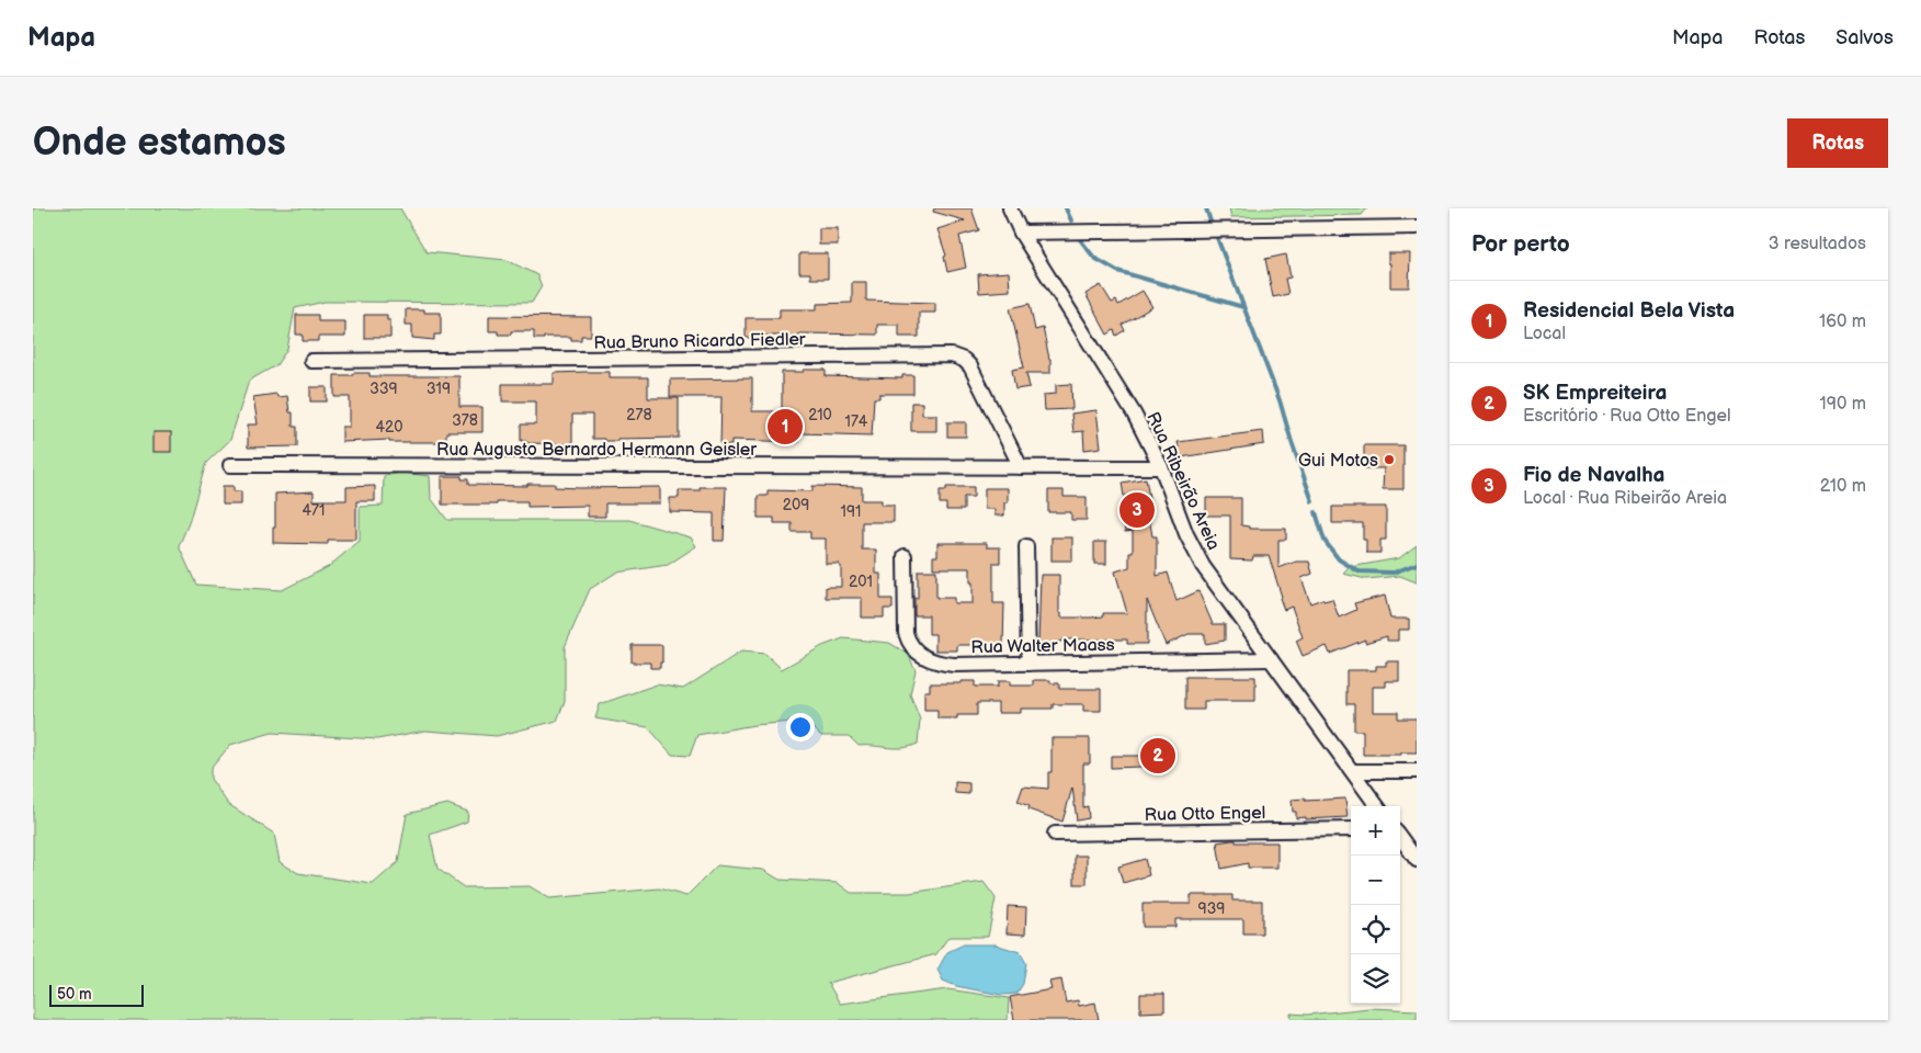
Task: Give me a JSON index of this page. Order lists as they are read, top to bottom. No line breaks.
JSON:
{"streets":{"street":["Rua Bruno Ricardo Fiedler","Rua Augusto Bernardo Hermann Geisler","Rua Ribeirão Areia","Rua Walter Maass","Rua Otto Engel"]},"crossings":[["Rua Bruno Ricardo Fiedler","Rua Augusto Bernardo Hermann Geisler"],["Rua Augusto Bernardo Hermann Geisler","Rua Ribeirão Areia"],["Rua Ribeirão Areia","Rua Walter Maass"]],"places":["Gui Motos"],"house_numbers":["339","319","278","210","378","174","420","209","471","191","201","939"],"scale_bar":"50 m","page":{"header":"Mapa","nav":["Mapa","Rotas","Salvos"],"buttons":"Rotas","title":"Onde estamos","heading":["Por perto","3 resultados"],"list":[{"mark":"1","name":"Residencial Bela Vista","note":"Local","value":"160 m"},{"mark":"2","name":"SK Empreiteira","note":"Escritório · Rua Otto Engel","value":"190 m"},{"mark":"3","name":"Fio de Navalha","note":"Local · Rua Ribeirão Areia","value":"210 m"}],"pins":["1","3","2"],"map_buttons":["+","−"],"scale":"50 m"}}
